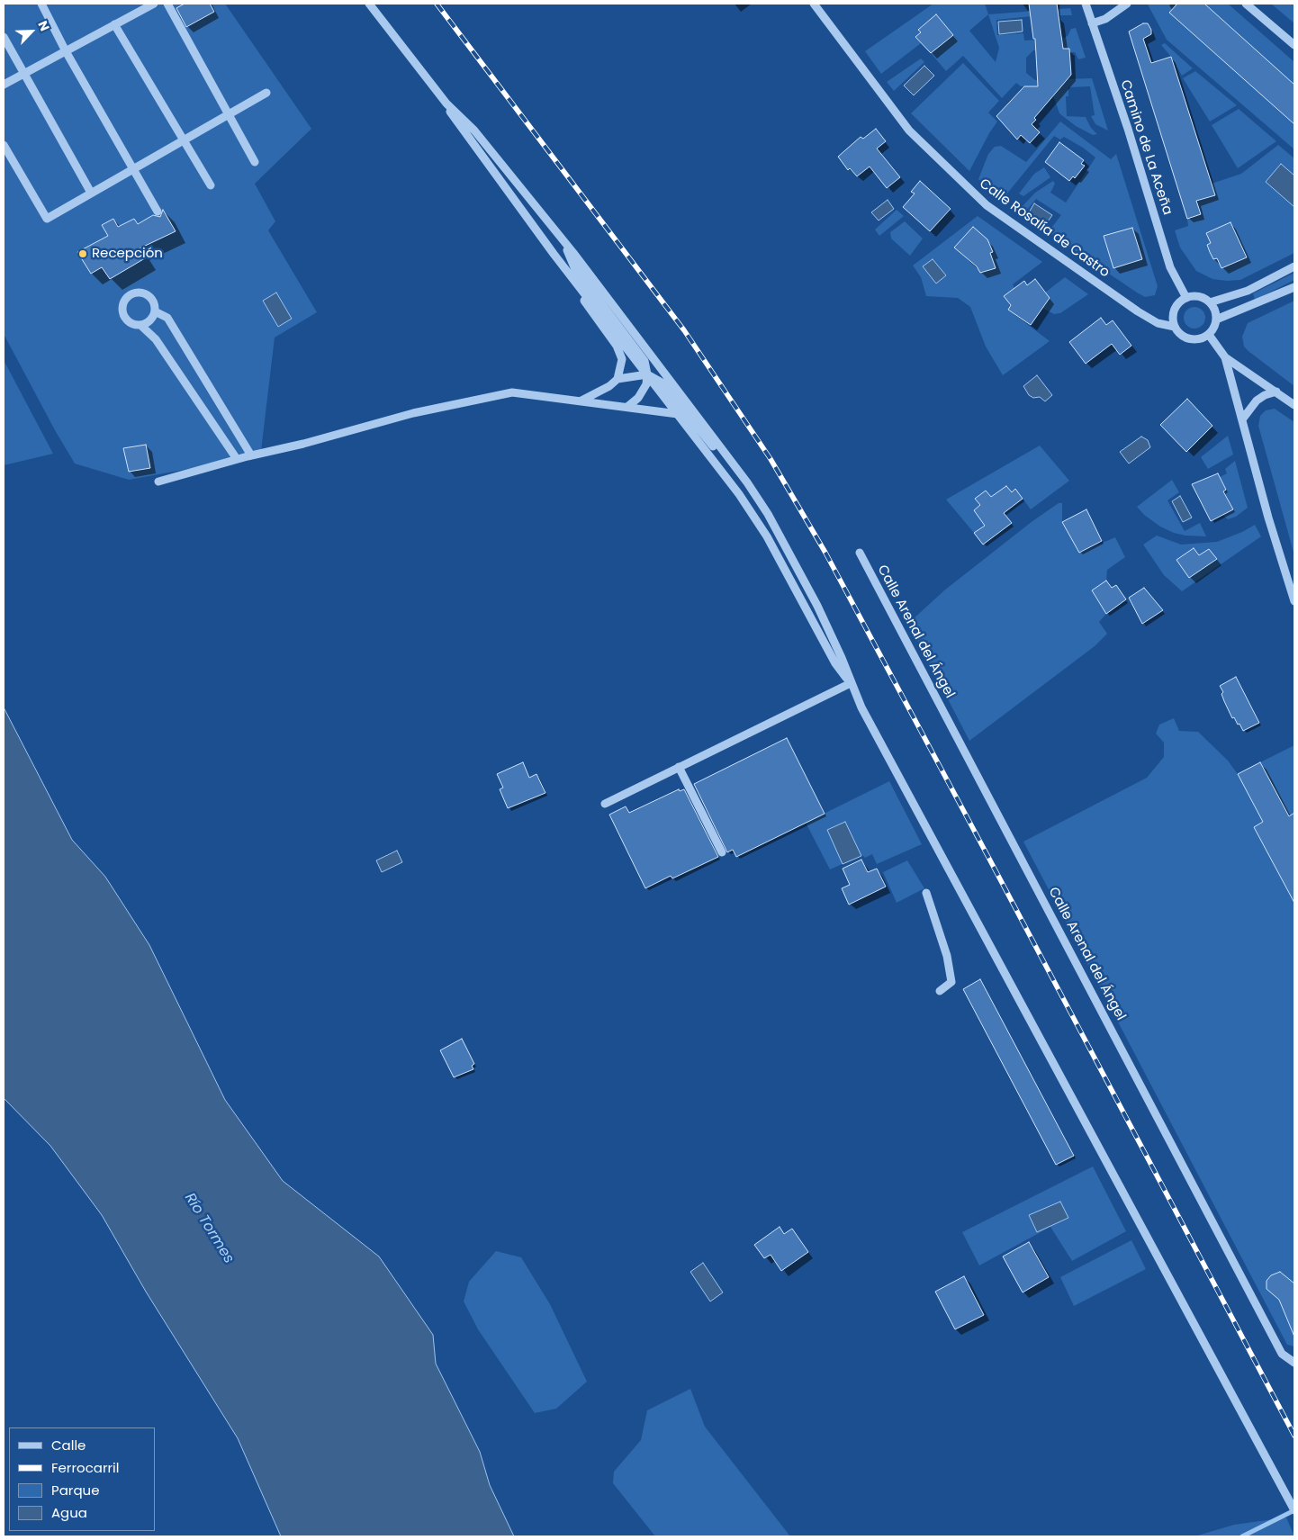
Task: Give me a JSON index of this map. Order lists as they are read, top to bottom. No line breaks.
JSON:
{"streets":{"street":["Camino de La Aceña","Calle Rosalía de Castro","Calle Arenal del Ángel"]},"crossings":[["Camino de La Aceña","Calle Rosalía de Castro"]],"water":["Río Tormes"],"places":["Recepción"],"legend":["Calle","Ferrocarril","Parque","Agua"],"north":"top right"}
